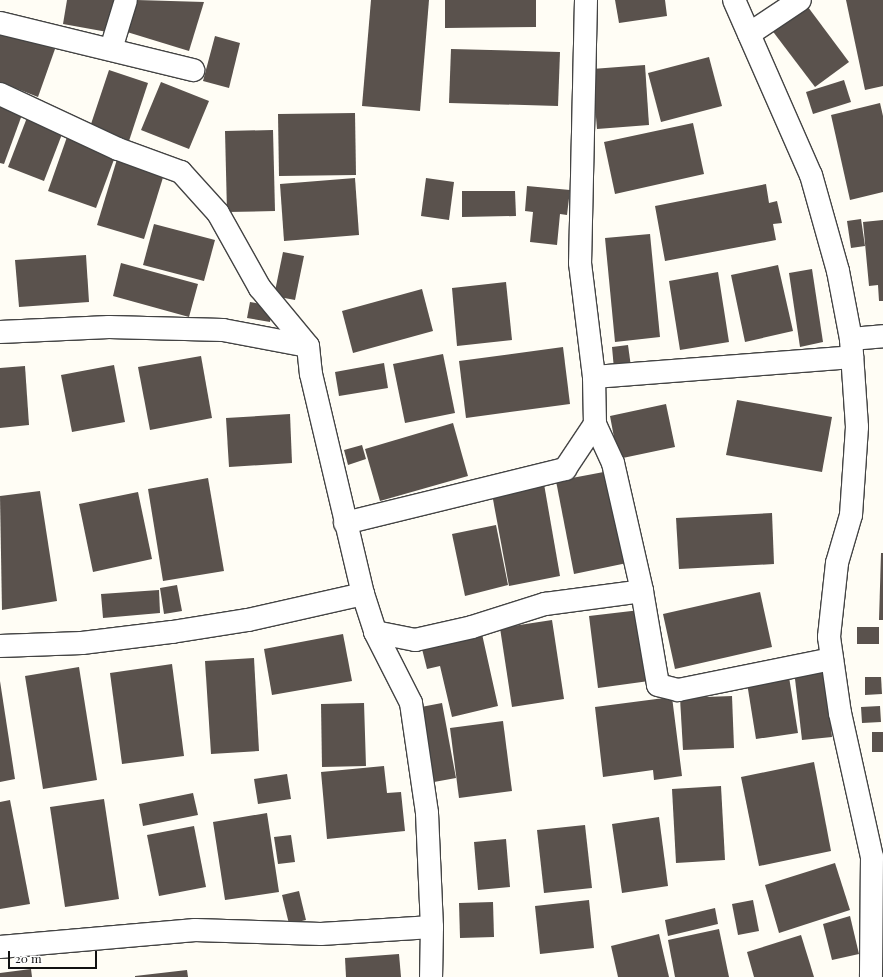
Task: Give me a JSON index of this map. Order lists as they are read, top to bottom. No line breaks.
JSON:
{"scale_bar":"20 m"}
